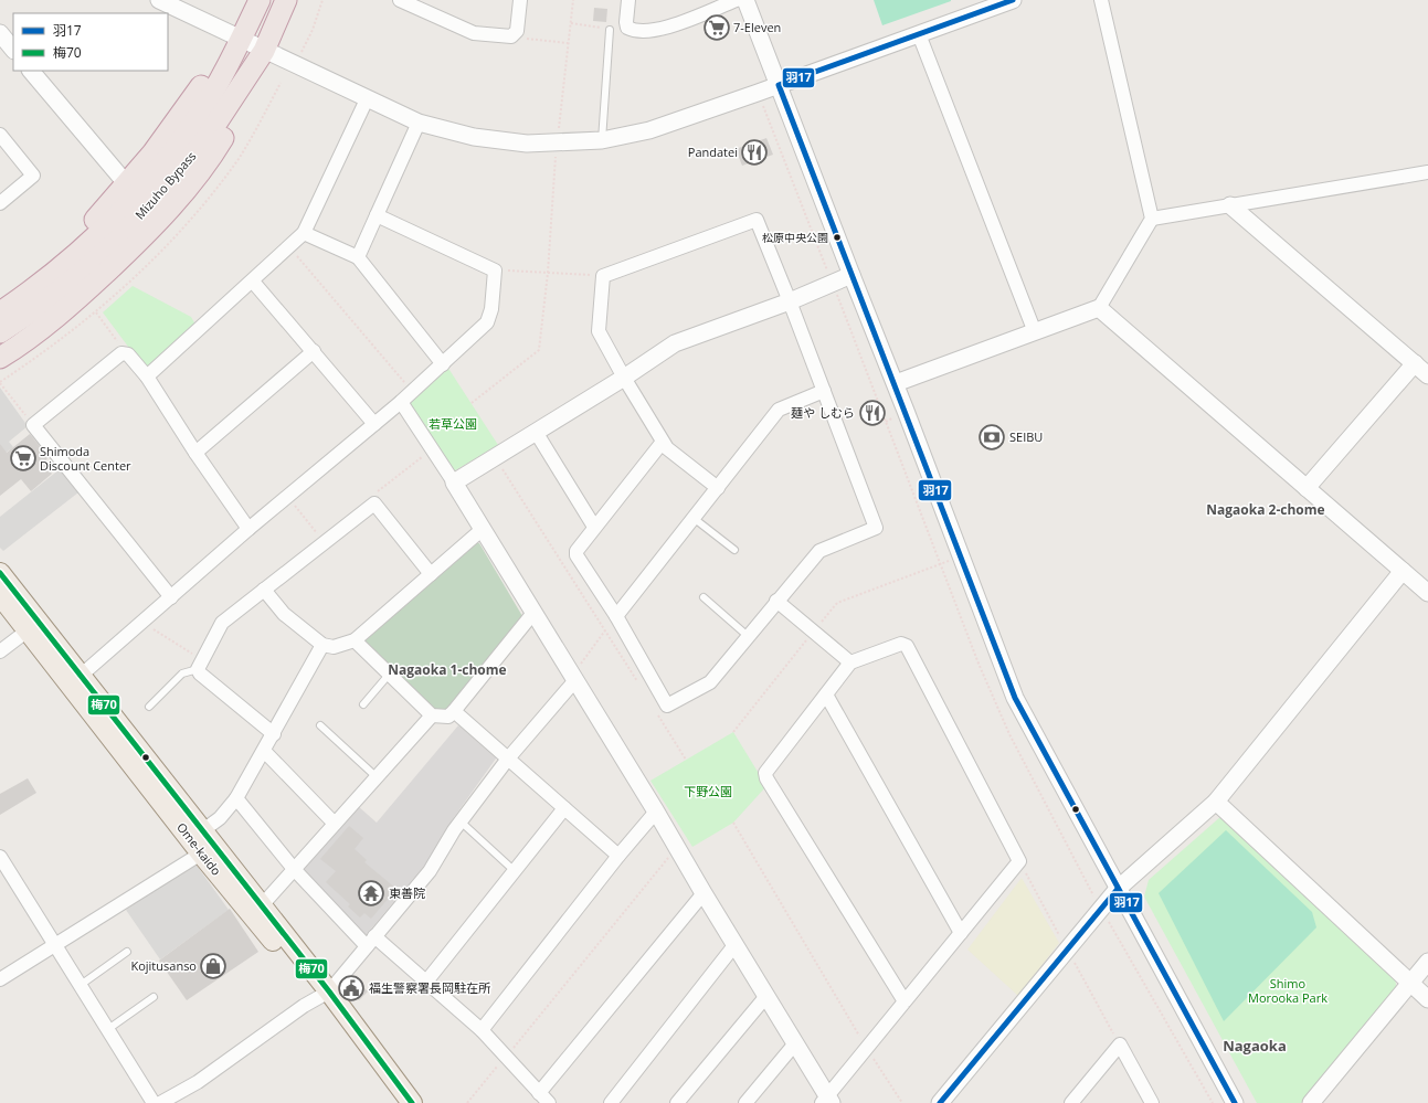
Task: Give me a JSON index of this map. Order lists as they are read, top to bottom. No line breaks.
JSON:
{"streets":{"highway":["Mizuho Bypass"],"main road":["Ome-kaido"]},"districts":["Nagaoka 2-chome","Nagaoka 1-chome","Nagaoka"],"parks":["若草公園","下野公園","Shimo Morooka Park"],"places":{"supermarket":["7-Eleven","Shimoda Discount Center"],"restaurant":["Pandatei","麺や しむら"],"other":["松原中央公園"],"bank":["SEIBU"],"temple":["東善院"],"shop":["Kojitusanso"],"public building":["福生警察署長岡駐在所"]},"lines":["transit line 羽17","transit line 梅70"],"legend":["羽17","梅70"]}
